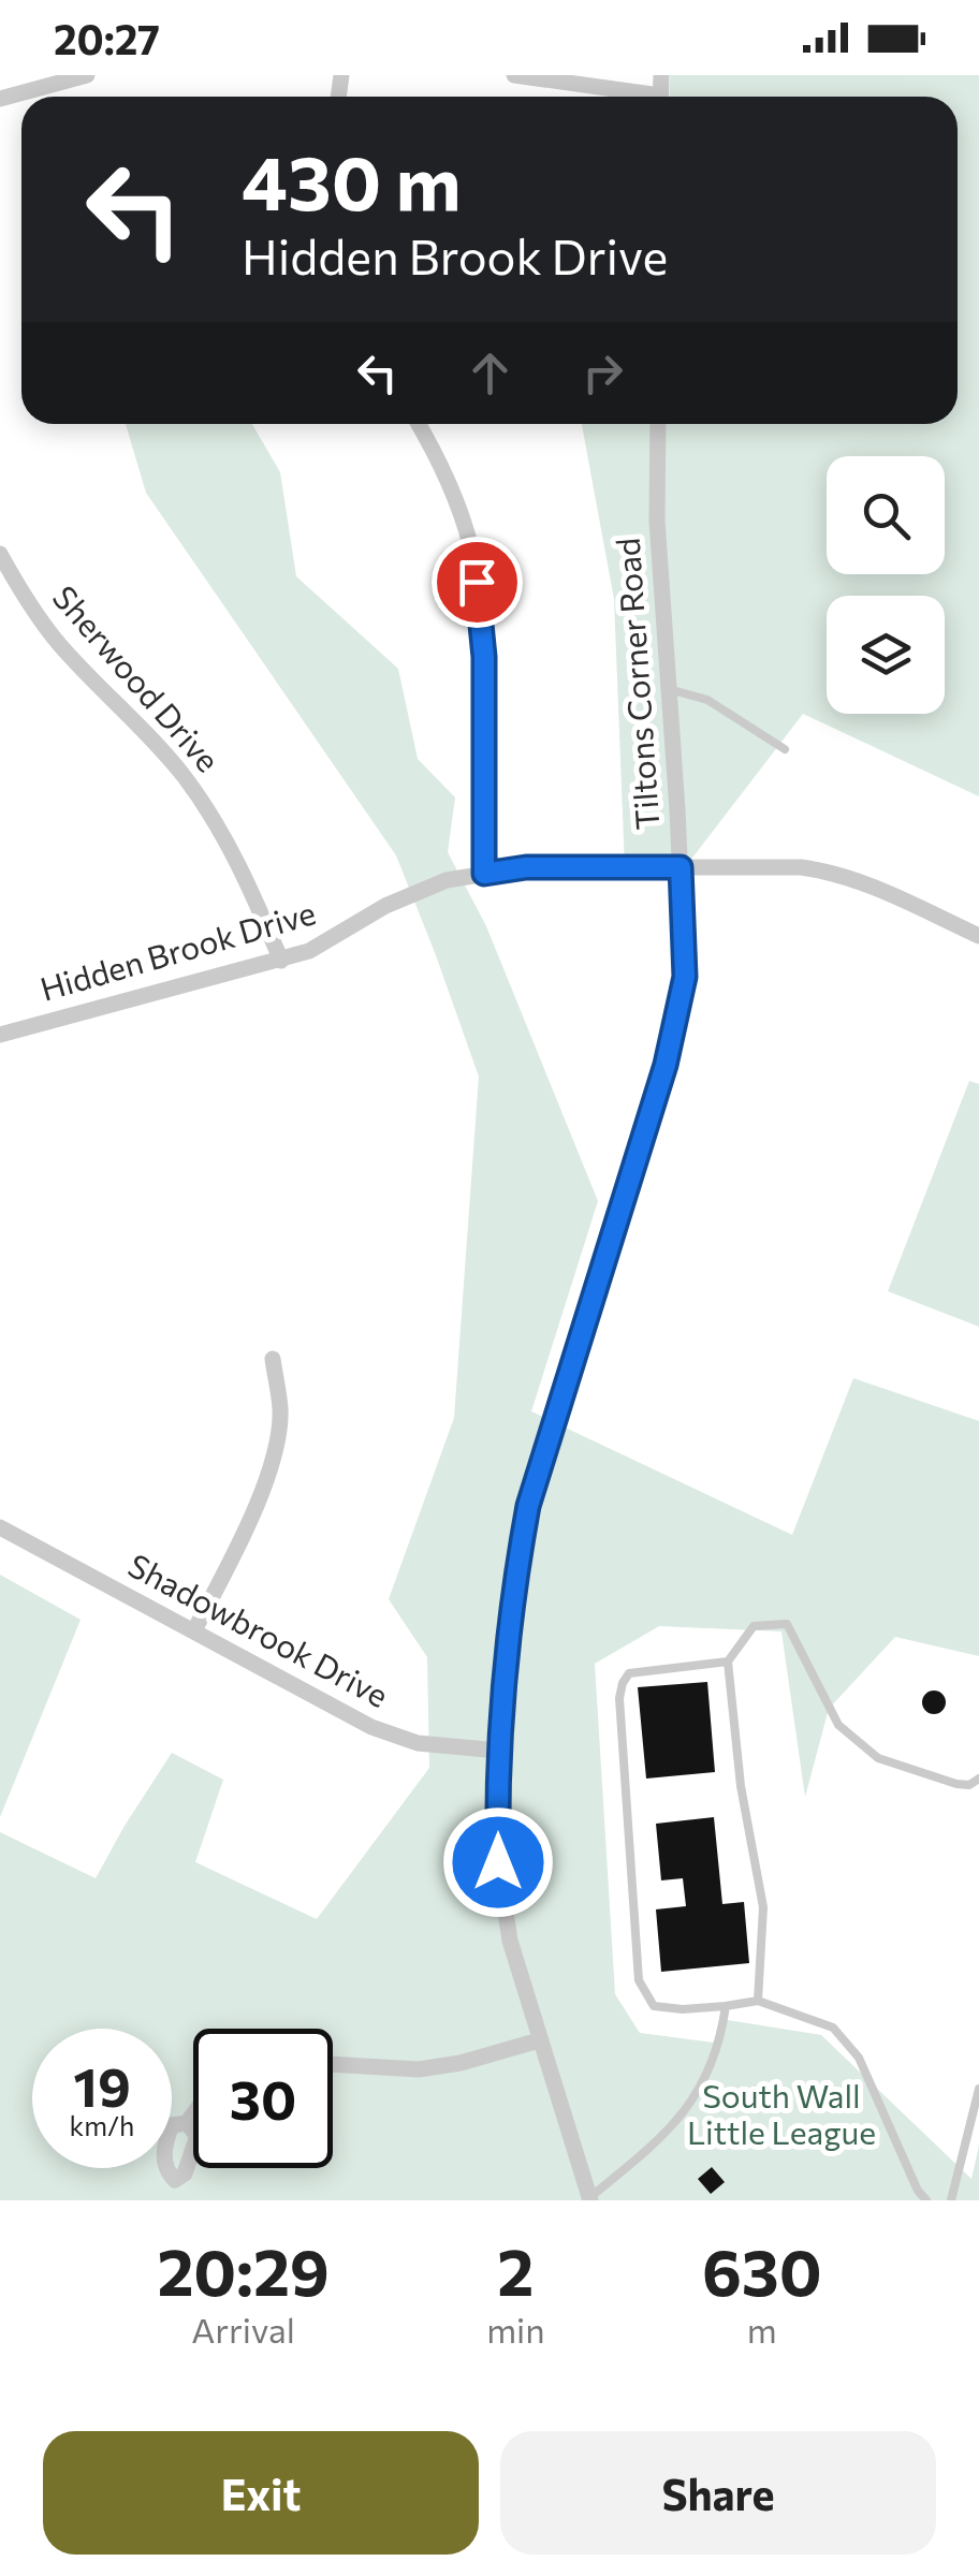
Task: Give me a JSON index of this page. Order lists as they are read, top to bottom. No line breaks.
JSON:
{"streets":{"street":["Sherwood Drive","Tiltons Corner Road","Hidden Brook Drive","Shadowbrook Drive"]},"crossings":[["Sherwood Drive","Hidden Brook Drive"],["Tiltons Corner Road","Hidden Brook Drive"],["Tiltons Corner Road","Shadowbrook Drive"]],"parks":["South Wall Little League"],"page":{"status":"20:27","turn":["430 m","Hidden Brook Drive"],"speed":"19 km/h","limit":"30","eta":["20:29","Arrival","2","min","630","m"],"buttons":["Exit","Share"]}}
